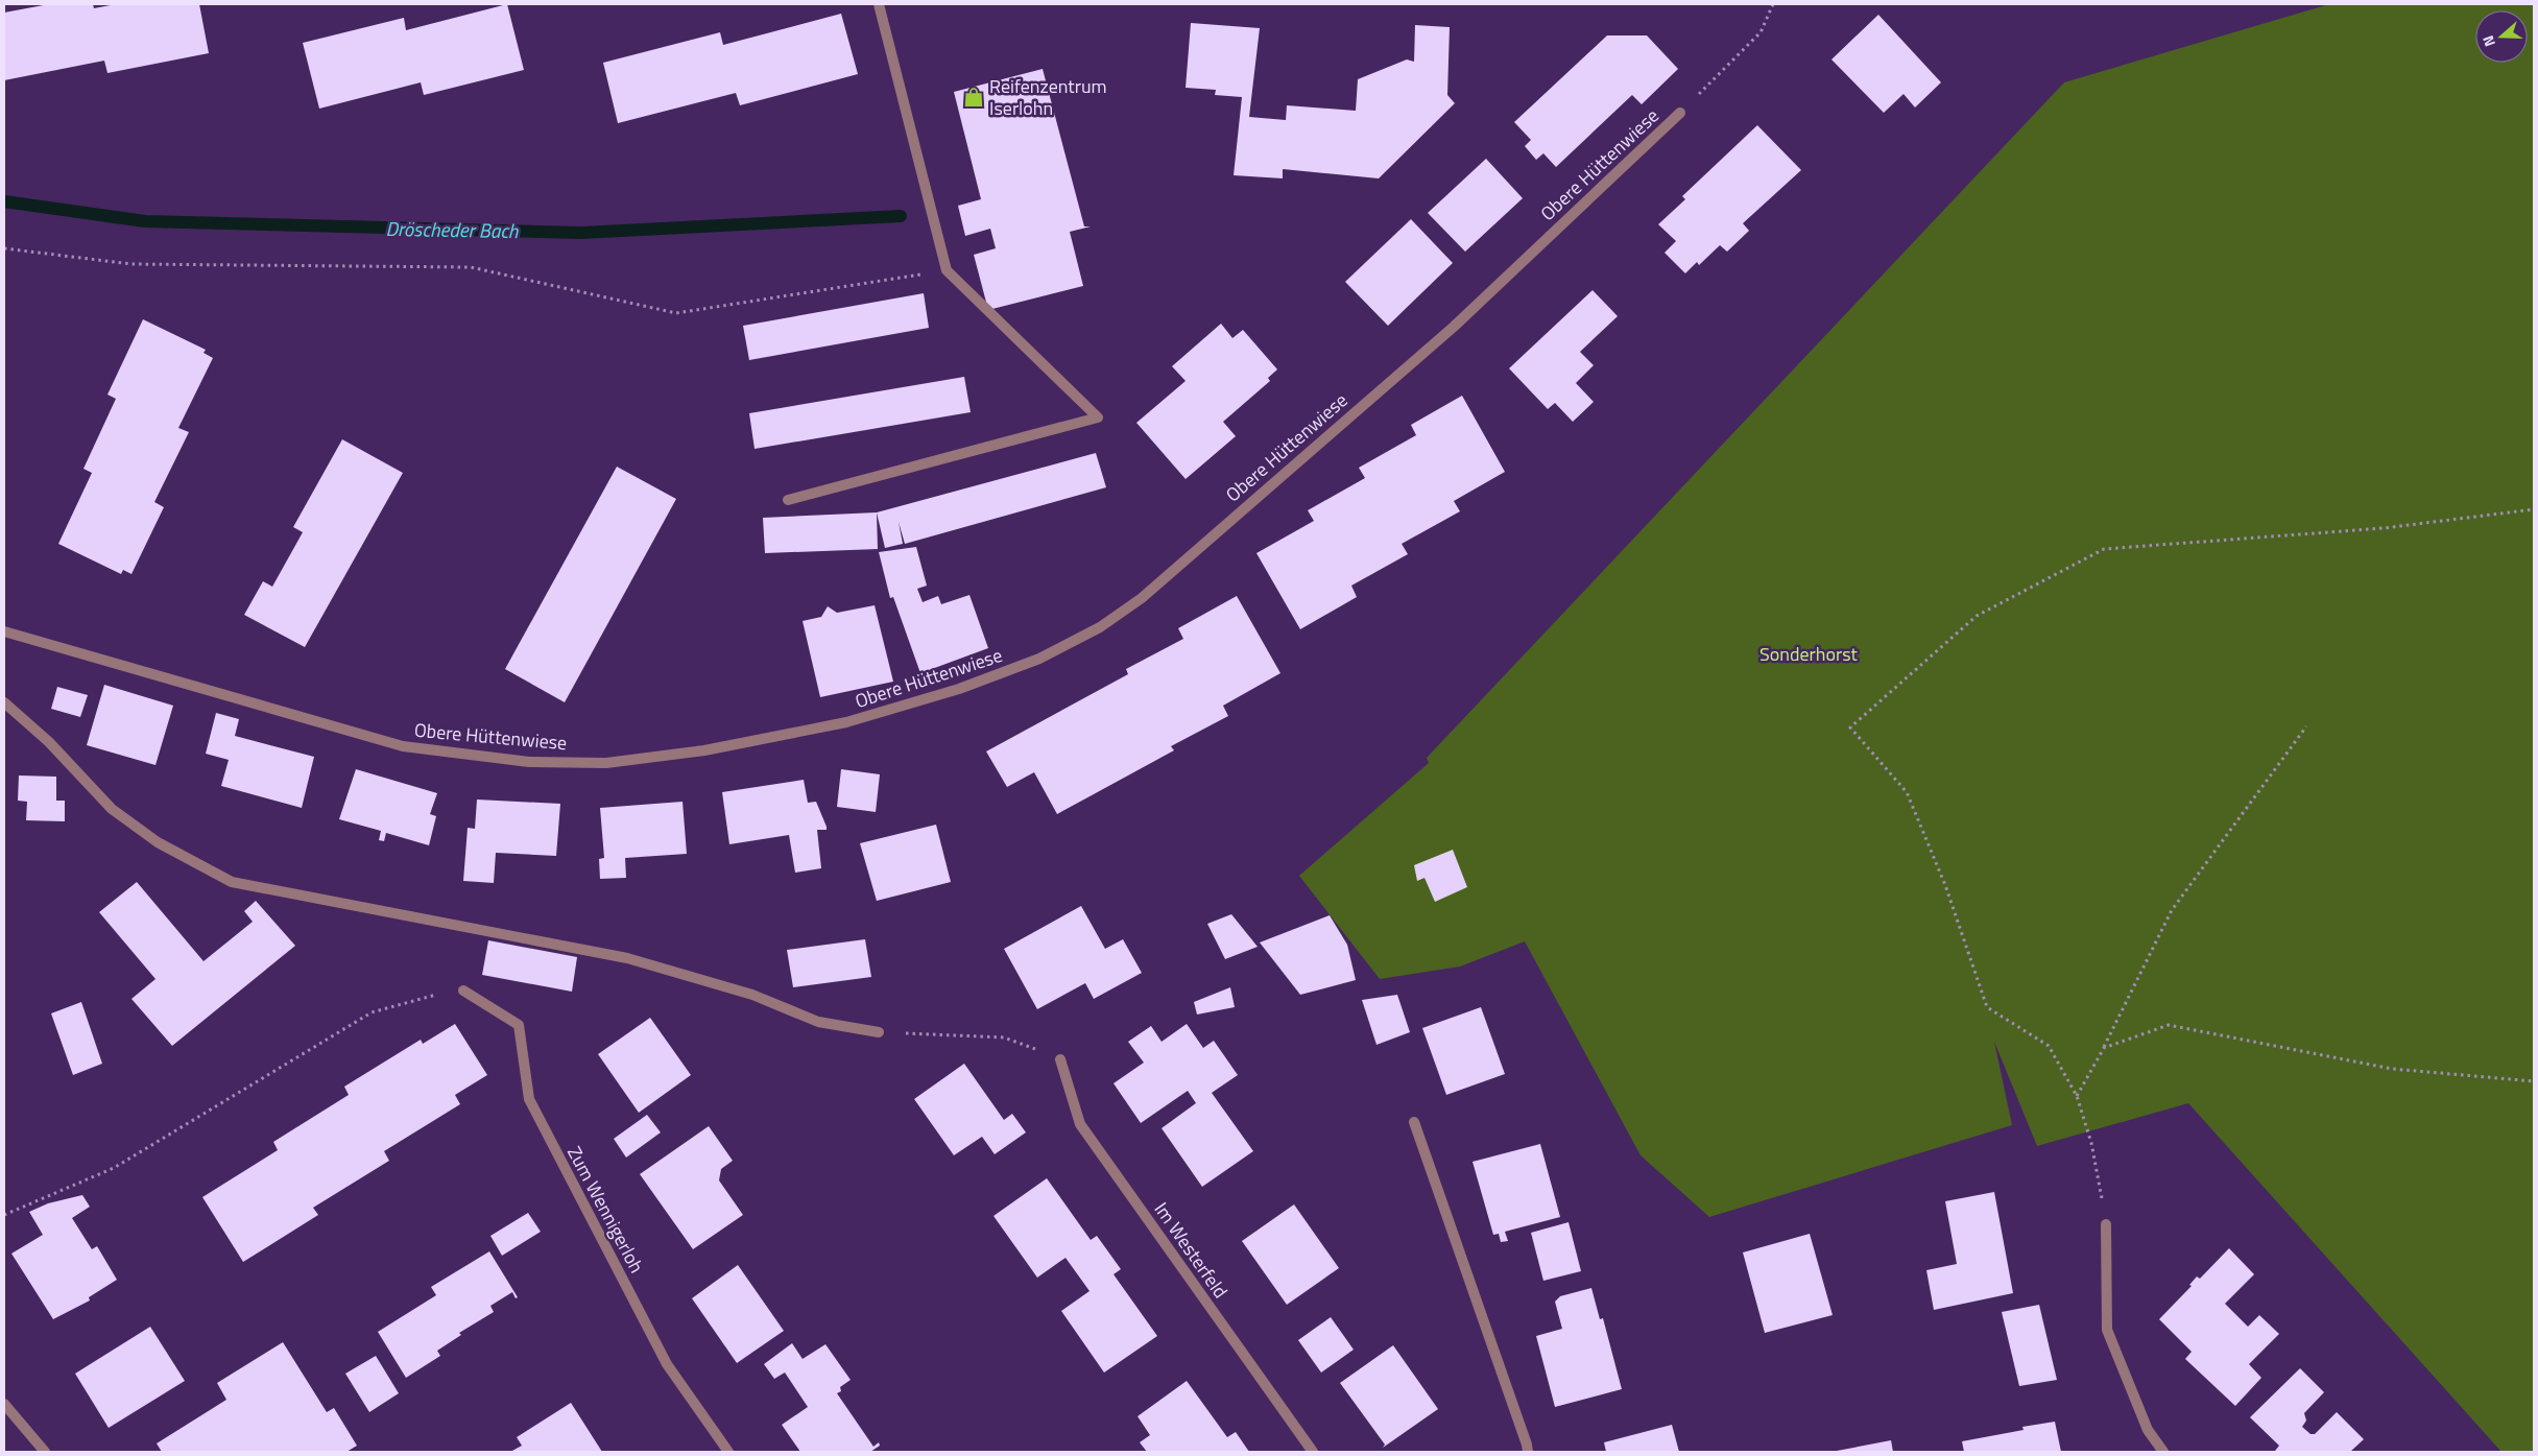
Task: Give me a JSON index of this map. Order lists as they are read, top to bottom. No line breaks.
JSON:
{"streets":{"street":["Obere Hüttenwiese","Zum Wennigerloh","Im Westerfeld"]},"water":["Dröscheder Bach"],"parks":["Sonderhorst"],"places":{"shop":["Reifenzentrum Iserlohn"]},"north":"left"}
